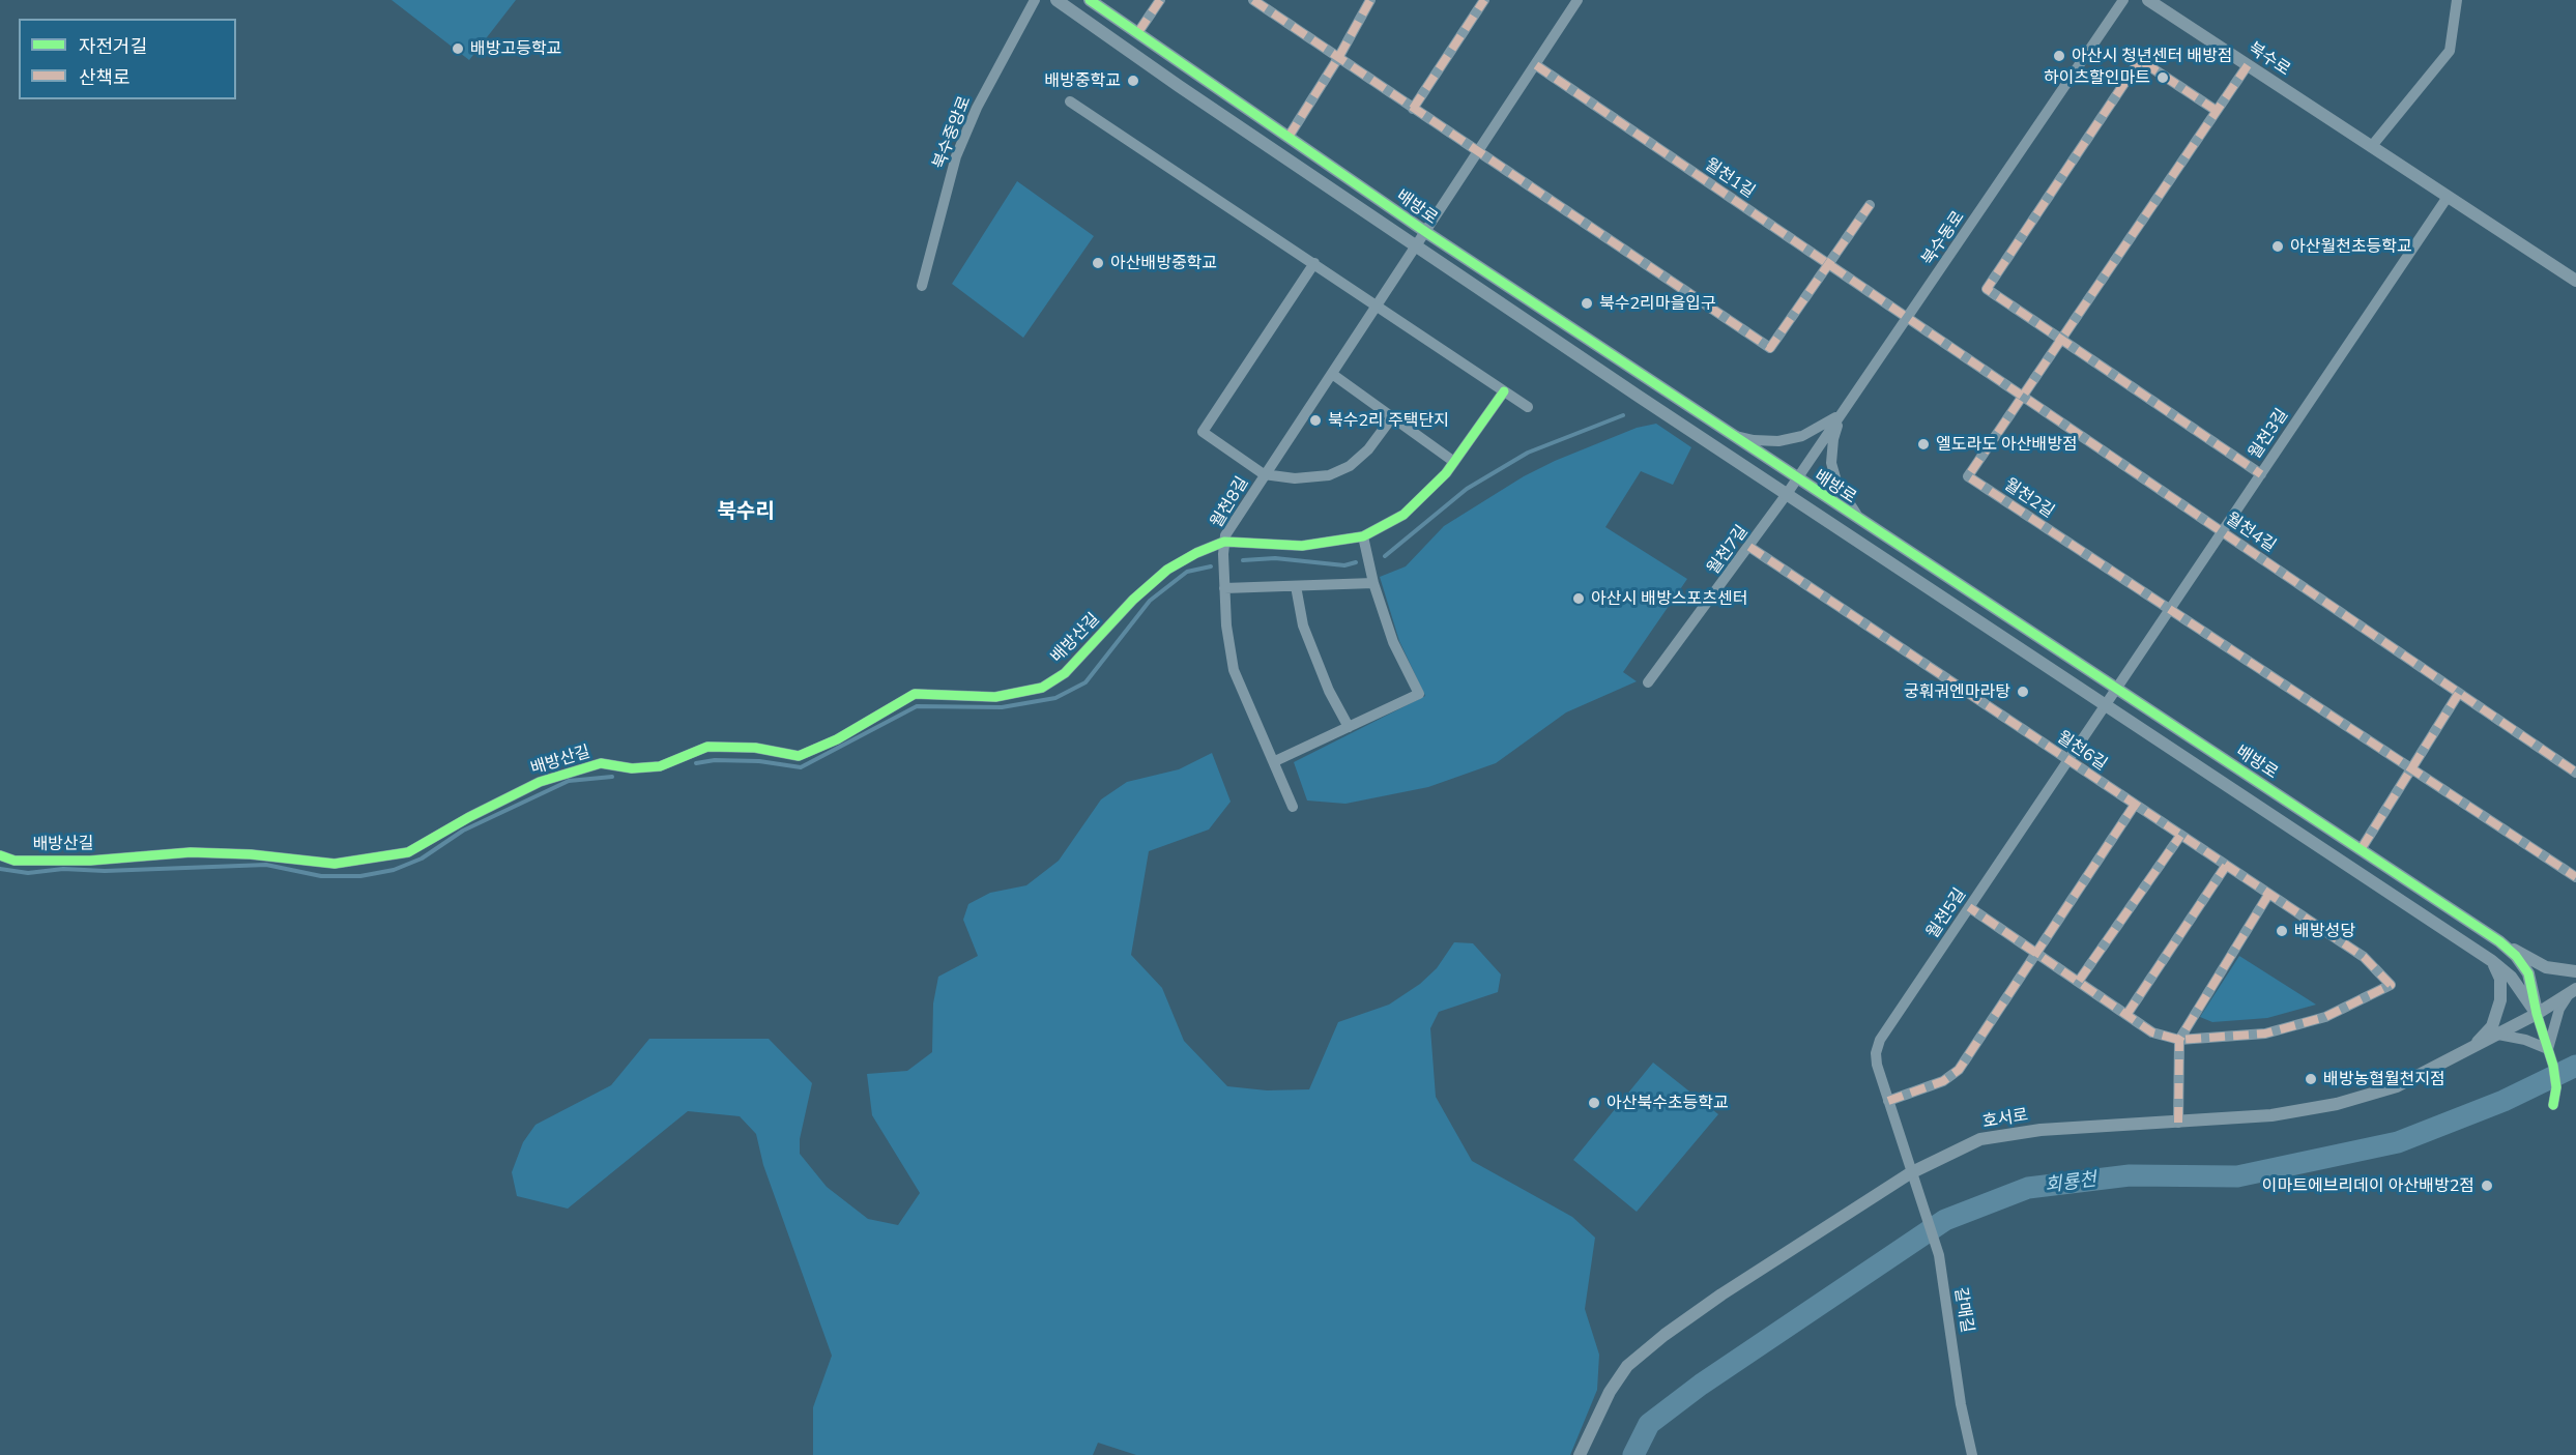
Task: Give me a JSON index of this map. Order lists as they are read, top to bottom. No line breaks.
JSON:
{"streets":{"street":["북수로","북수중앙로","월천1길","배방로","북수동로","월천3길","월천2길","월천8길","월천4길","월천7길","배방산길","월천6길","월천5길","호서로","갈매길"]},"crossings":[["북수로","월천3길"],["북수로","월천2길"],["월천1길","배방로"],["월천1길","북수동로"],["월천1길","월천4길"],["배방로","북수동로"],["배방로","월천3길"],["배방로","월천8길"],["배방로","월천7길"],["배방로","월천5길"],["배방로","호서로"],["북수동로","월천4길"],["북수동로","월천7길"],["월천3길","월천2길"],["월천3길","월천4길"],["월천3길","월천5길"],["월천2길","월천4길"],["월천8길","배방산길"],["월천7길","월천6길"],["월천6길","월천5길"],["월천5길","호서로"],["월천5길","갈매길"],["호서로","갈매길"]],"districts":["북수리"],"water":["회룡천"],"places":["배방고등학교","아산시 청년센터 배방점","하이츠할인마트","배방중학교","아산월천초등학교","아산배방중학교","북수2리마을입구","북수2리 주택단지","엘도라도 아산배방점","아산시 배방스포츠센터","궁훠궈엔마라탕","배방성당","배방농협월천지점","아산북수초등학교","이마트에브리데이 아산배방2점"],"legend":["자전거길","산책로"]}
